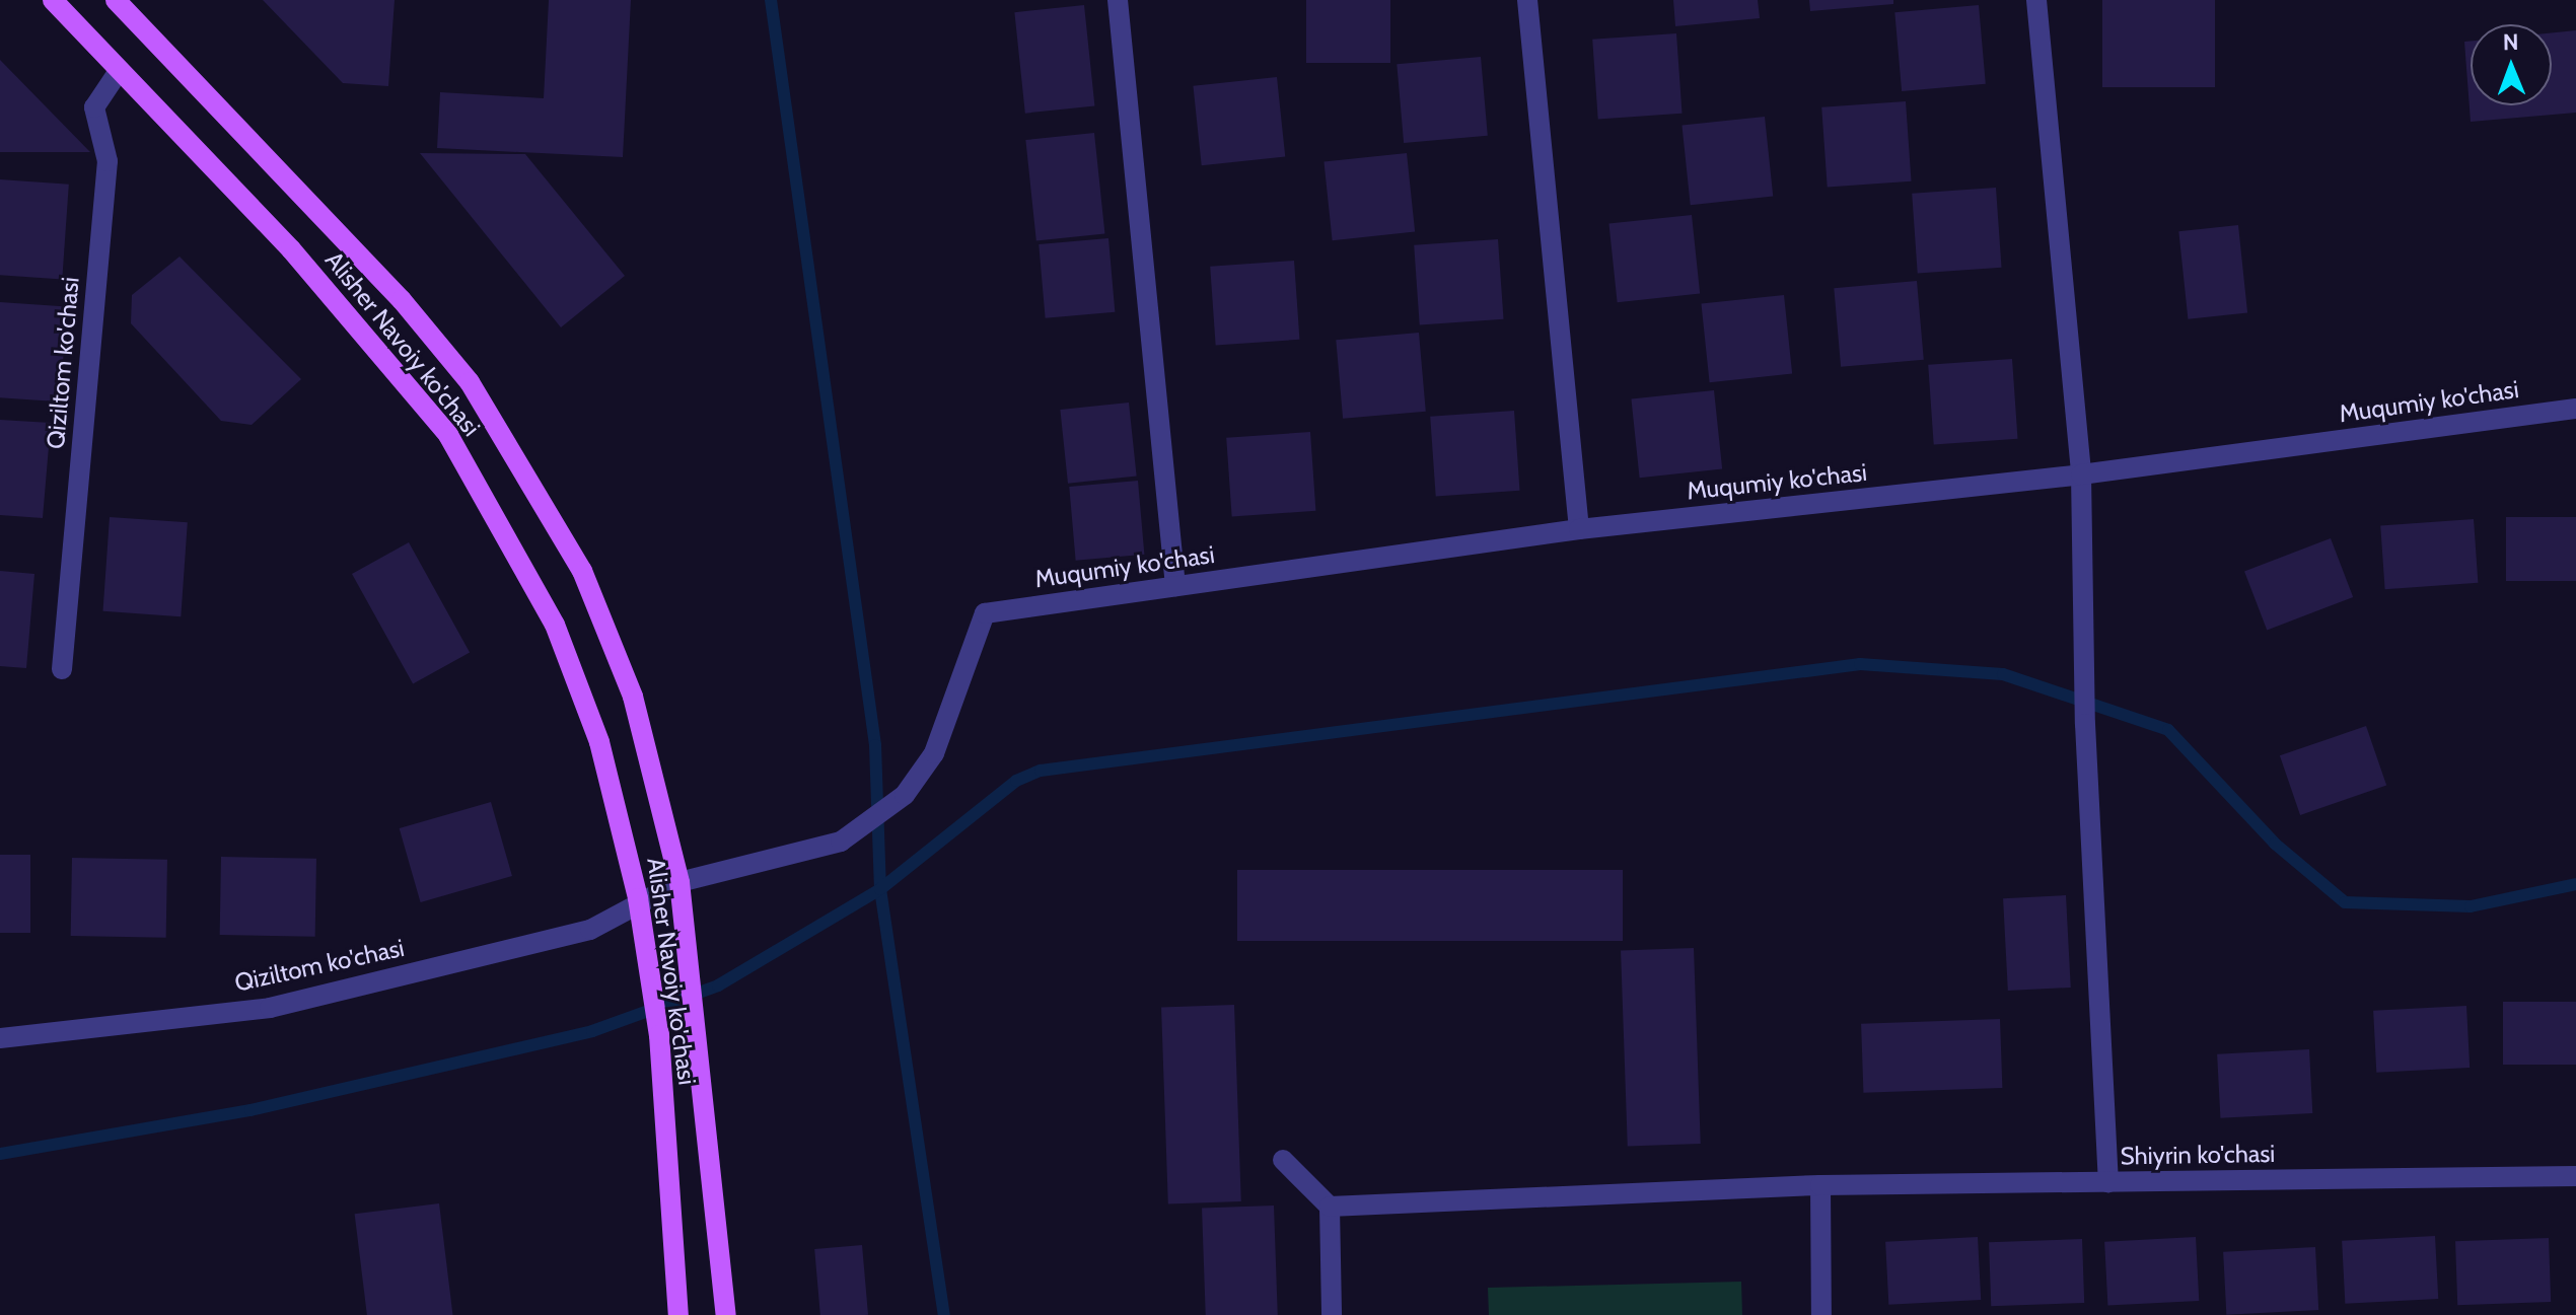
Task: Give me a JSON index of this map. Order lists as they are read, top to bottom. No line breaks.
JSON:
{"streets":{"main road":["Alisher Navoiy ko'chasi"],"street":["Qiziltom ko'chasi","Muqumiy ko'chasi","Shiyrin ko'chasi"]},"crossings":[["Alisher Navoiy ko'chasi","Qiziltom ko'chasi"],["Qiziltom ko'chasi","Muqumiy ko'chasi"]],"north":"top"}
